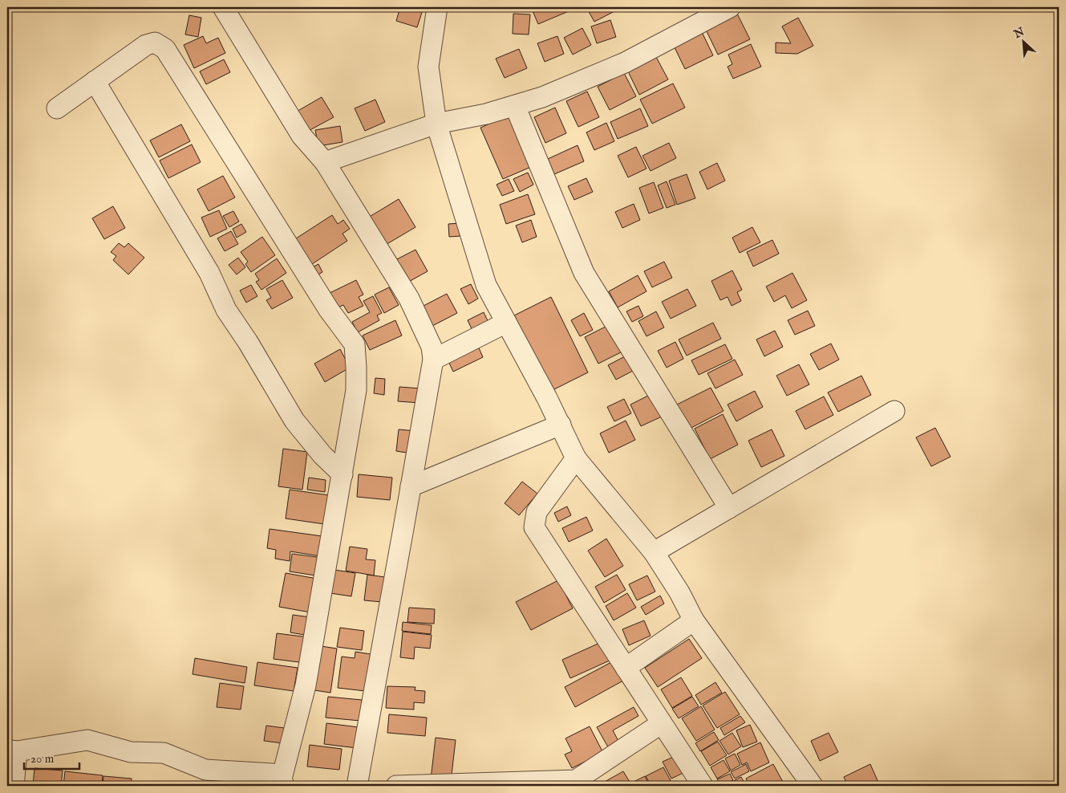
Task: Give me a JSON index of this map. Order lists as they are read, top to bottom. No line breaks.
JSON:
{"scale_bar":"20 m","north":"top left"}
